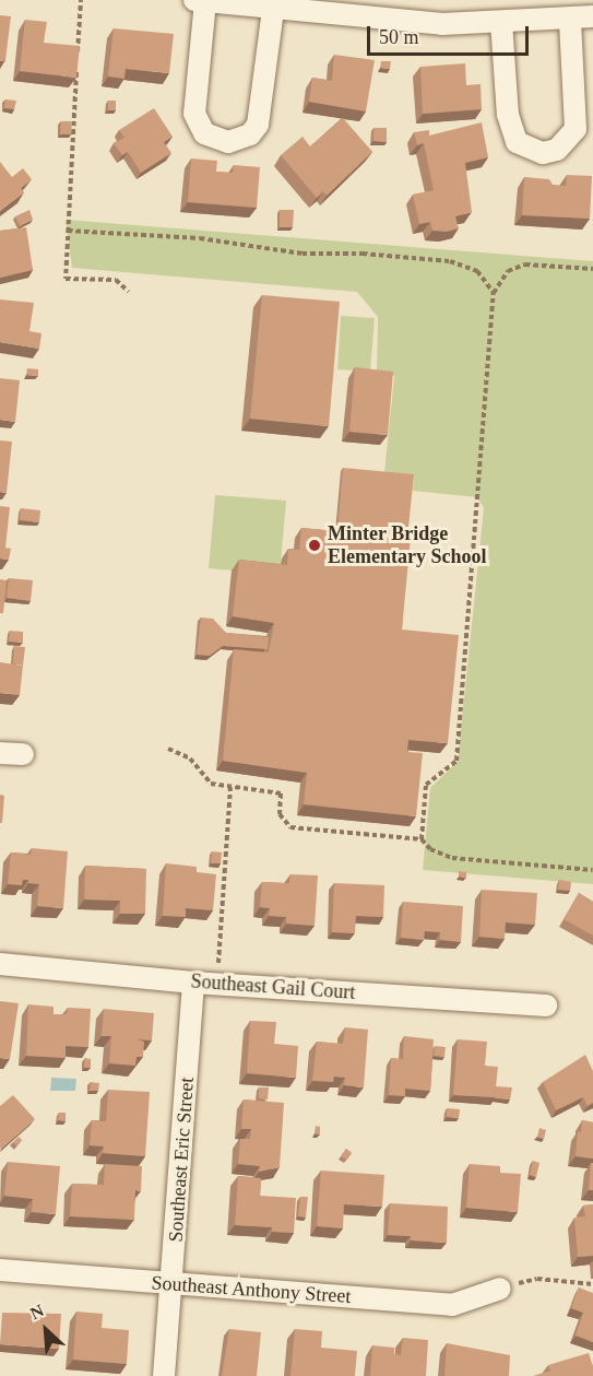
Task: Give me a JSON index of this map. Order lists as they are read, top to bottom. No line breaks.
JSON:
{"streets":{"street":["Southeast Gail Court","Southeast Eric Street","Southeast Anthony Street"]},"crossings":[["Southeast Gail Court","Southeast Eric Street"],["Southeast Eric Street","Southeast Anthony Street"]],"places":["Minter Bridge Elementary School"],"scale_bar":"50 m","north":"top left"}
